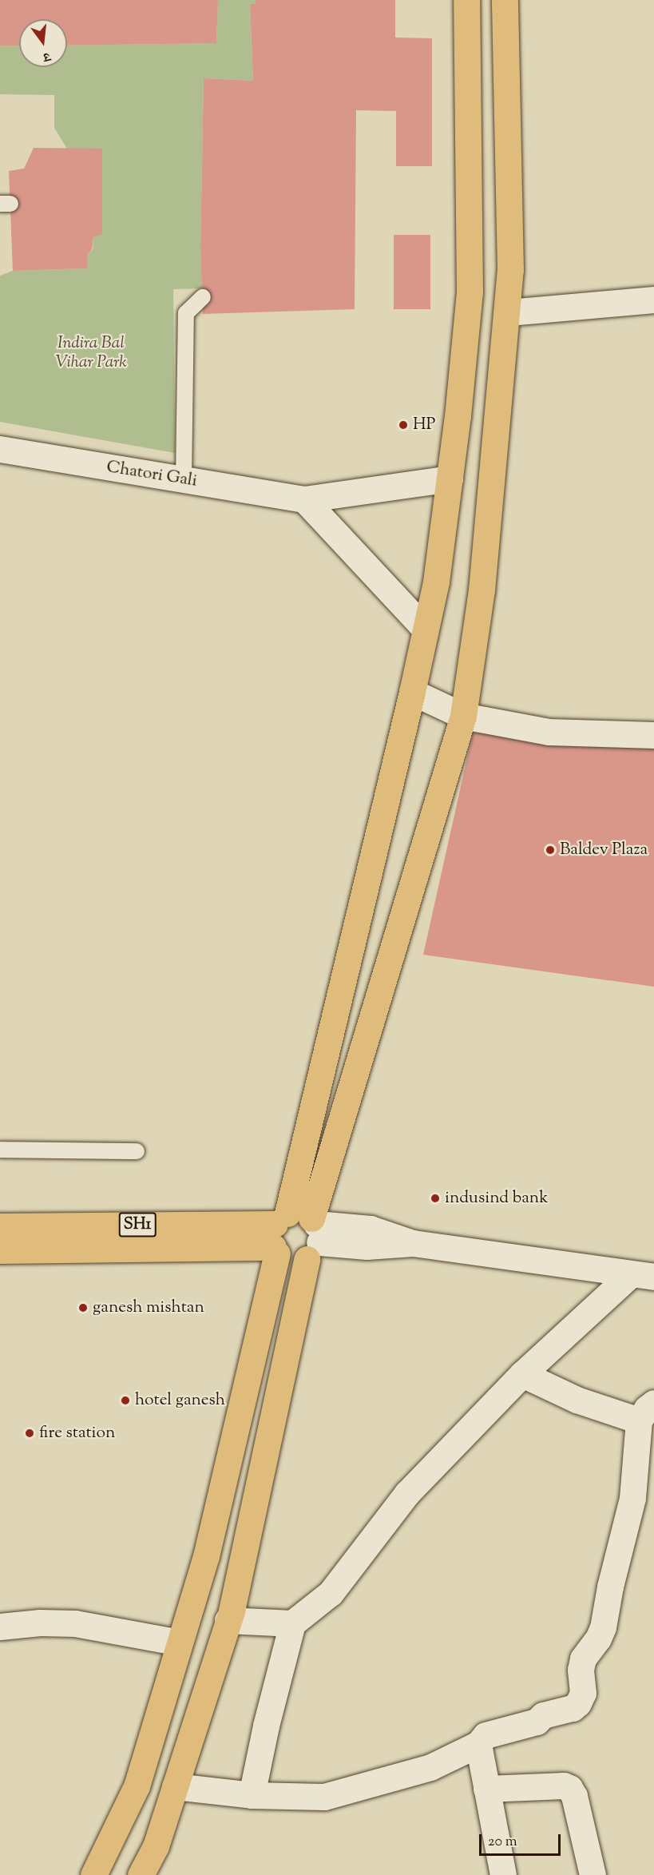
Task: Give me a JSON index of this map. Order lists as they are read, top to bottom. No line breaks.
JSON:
{"streets":{"main road":["SH1"],"street":["Chatori Gali"]},"parks":["Indira Bal Vihar Park"],"places":["HP","Baldev Plaza","indusind bank","ganesh mishtan","hotel ganesh","fire station"],"scale_bar":"20 m","north":"bottom"}
